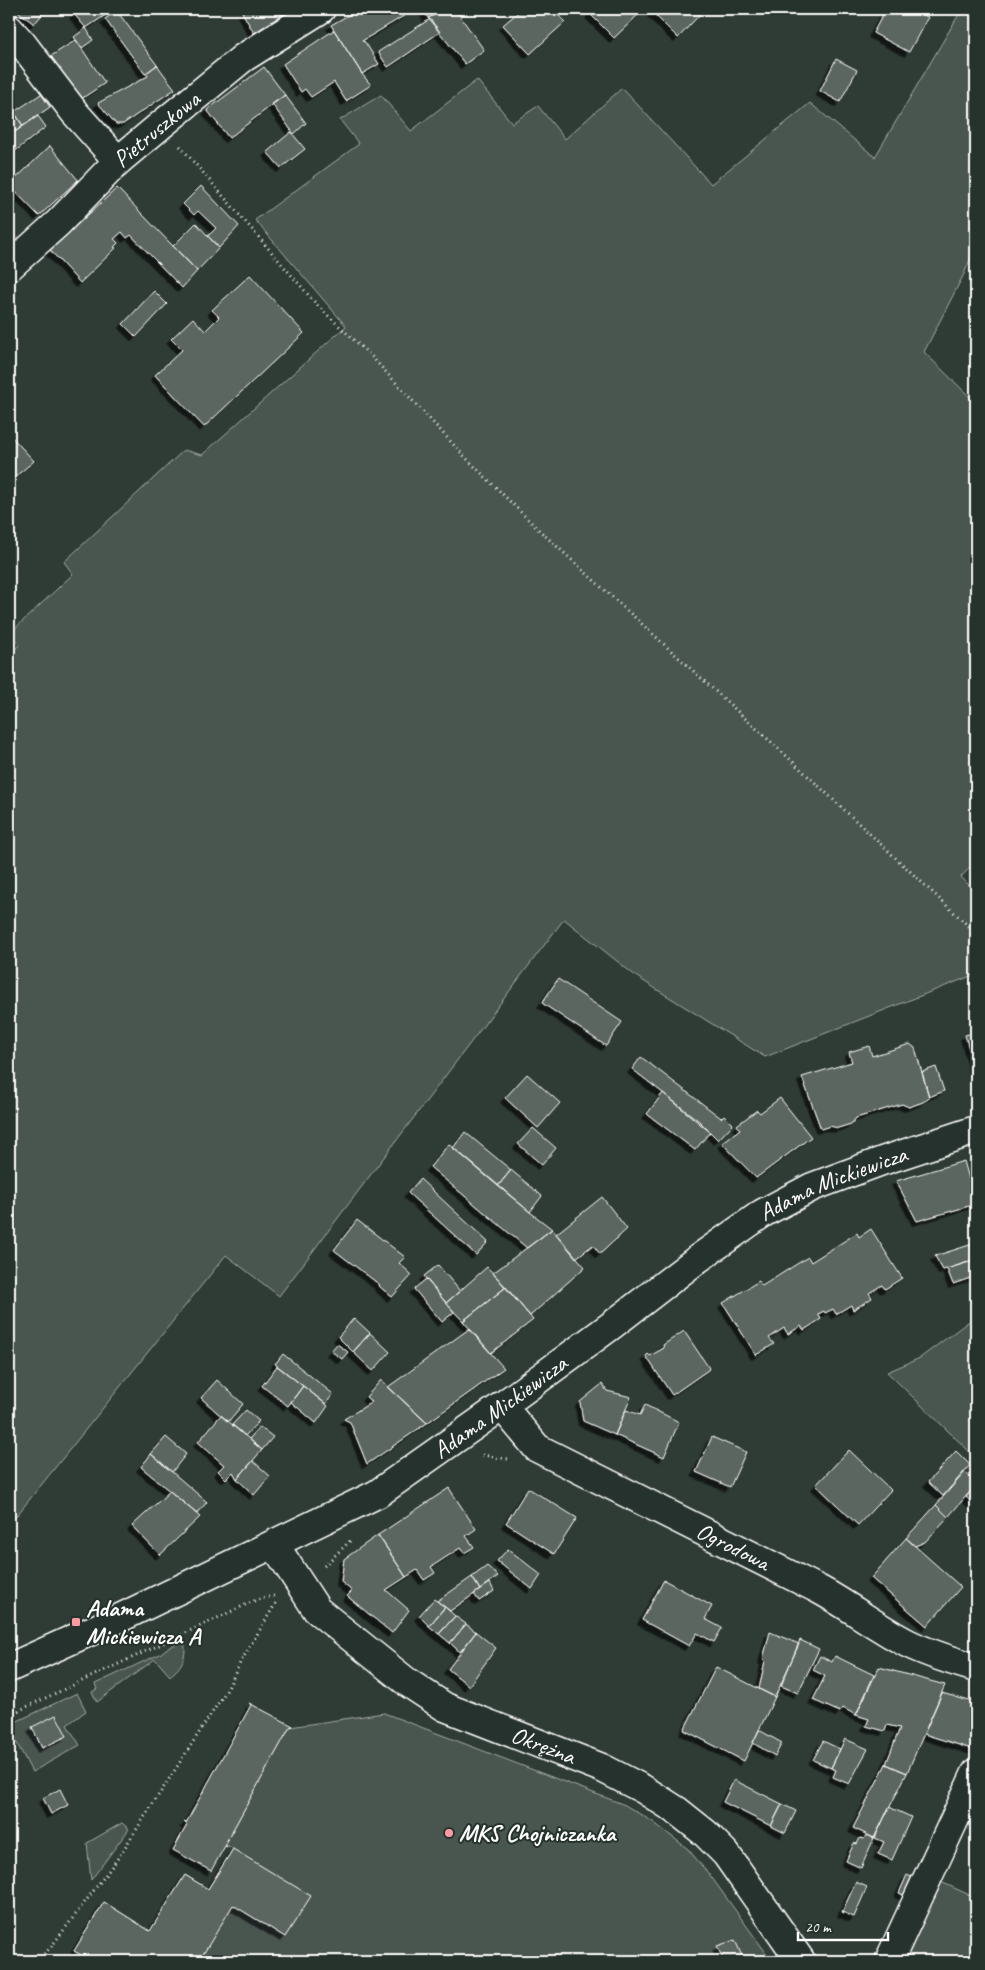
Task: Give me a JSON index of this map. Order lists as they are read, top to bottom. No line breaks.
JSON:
{"streets":{"street":["Pietruszkowa","Adama Mickiewicza","Ogrodowa","Okrężna"]},"crossings":[["Adama Mickiewicza","Ogrodowa"],["Adama Mickiewicza","Okrężna"]],"places":{"transit":["Adama Mickiewicza A"],"other":["MKS Chojniczanka"]},"scale_bar":"20 m"}
